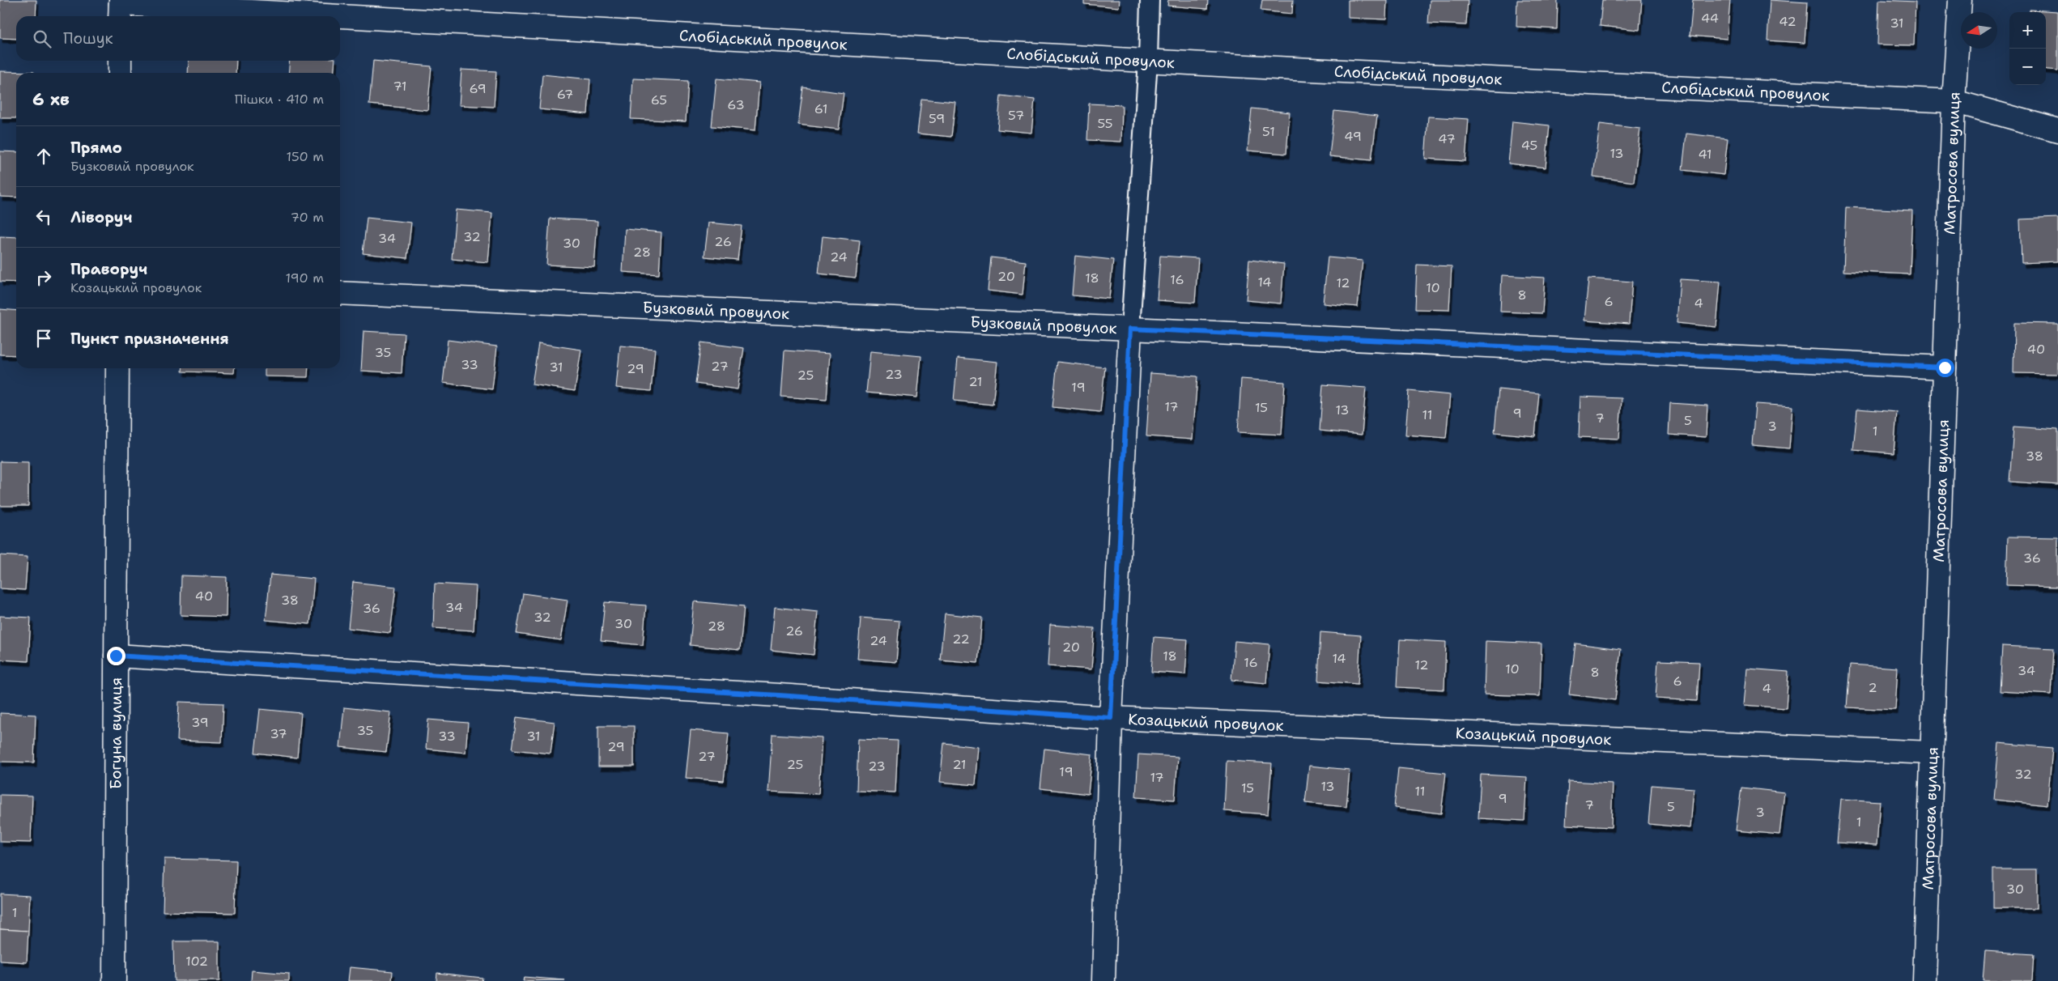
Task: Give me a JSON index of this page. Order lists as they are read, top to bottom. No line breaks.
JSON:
{"streets":{"street":["Слобідський провулок","Матросова вулиця","Бузковий провулок","Козацький провулок","Богуна вулиця"]},"crossings":[["Слобідський провулок","Матросова вулиця"],["Матросова вулиця","Бузковий провулок"],["Матросова вулиця","Козацький провулок"],["Козацький провулок","Богуна вулиця"]],"house_numbers":["44","42","31","71","69","67","65","63","61","57","59","55","51","49","47","45","13","41","32","34","26","30","28","24","20","18","16","14","12","10","8","6","4","40","35","33","27","31","29","23","25","21","19","17","15","13","9","11","7","5","3","1","38","36","40","38","34","36","32","30","28","26","22","24","20","18","14","16","12","10","34","8","6","2","4","39","35","37","33","31","29","27","25","21","23","19","32","17","13","15","11","9","7","5","3","1","30","1","102"],"north":"left","page":{"map_buttons":["+","−"],"search":"Пошук","heading":["6 хв","Пішки · 410 m"],"list":[["Прямо","Бузковий провулок","150 m"],["Ліворуч","70 m"],["Праворуч","Козацький провулок","190 m"],"Пункт призначення"]}}
